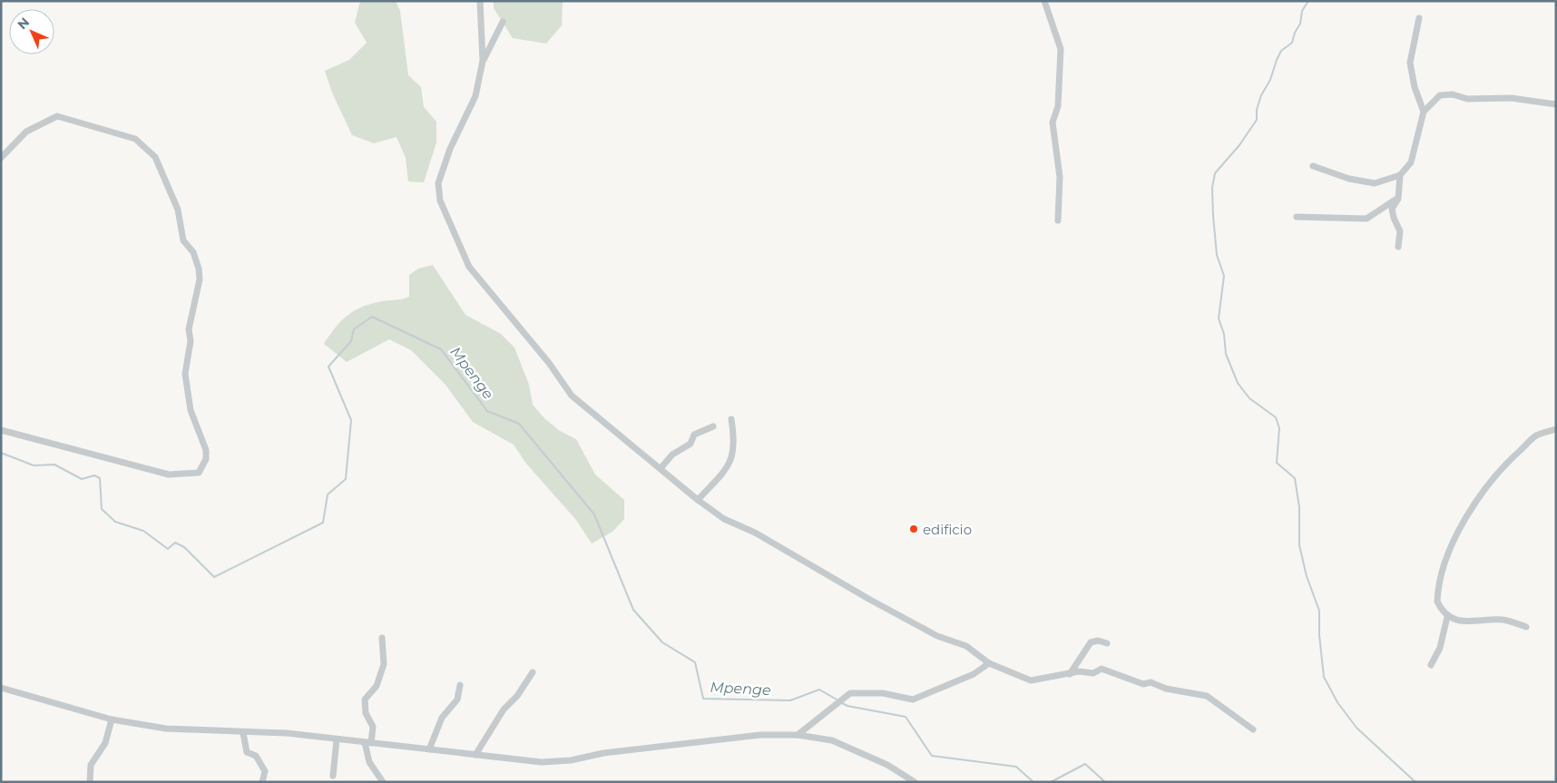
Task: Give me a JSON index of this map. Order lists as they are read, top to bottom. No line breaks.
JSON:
{"water":["Mpenge"],"places":["edificio"],"north":"top left"}
